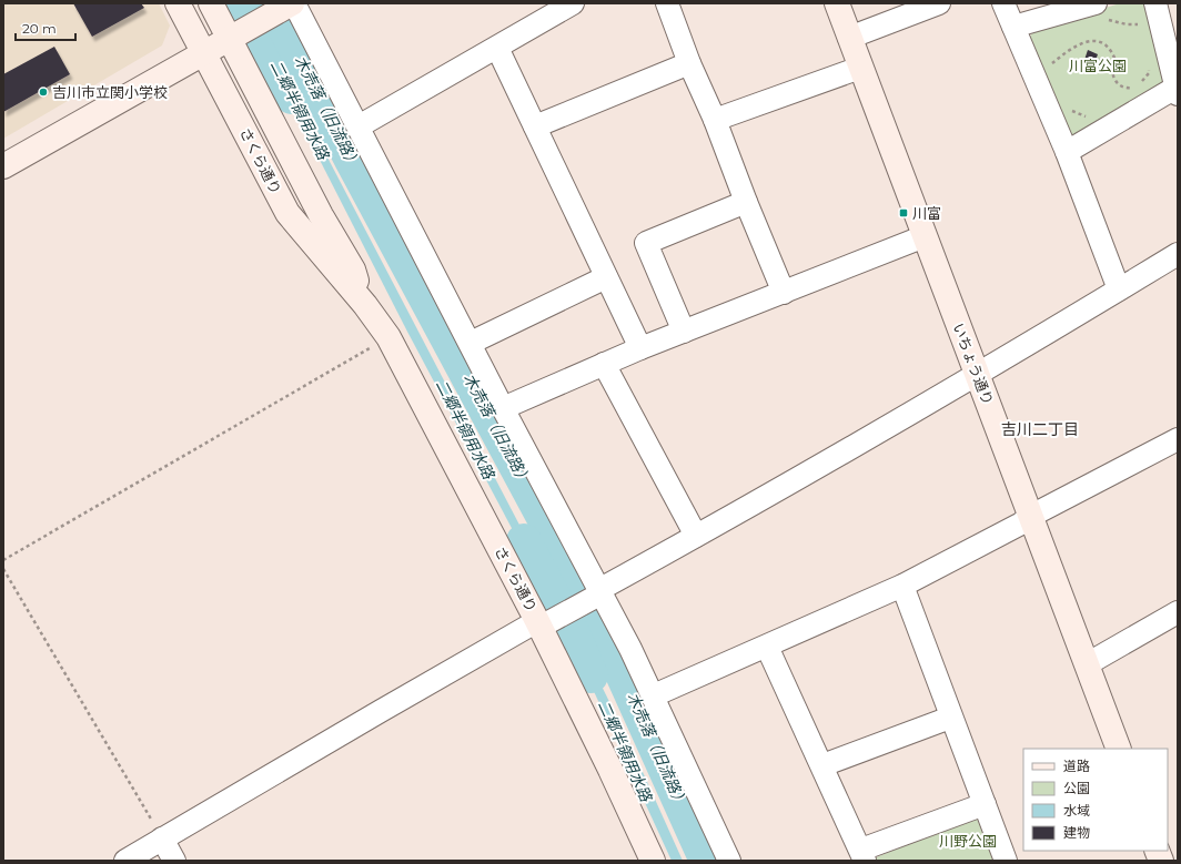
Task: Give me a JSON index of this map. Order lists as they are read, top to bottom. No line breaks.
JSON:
{"streets":{"street":["さくら通り","いちょう通り"]},"districts":["吉川二丁目"],"water":["二郷半領用水路","木売落（旧流路）"],"parks":["川富公園","川野公園"],"places":{"other":["吉川市立関小学校"],"transit":["川富"]},"legend":["道路","公園","水域","建物"],"scale_bar":"20 m"}
